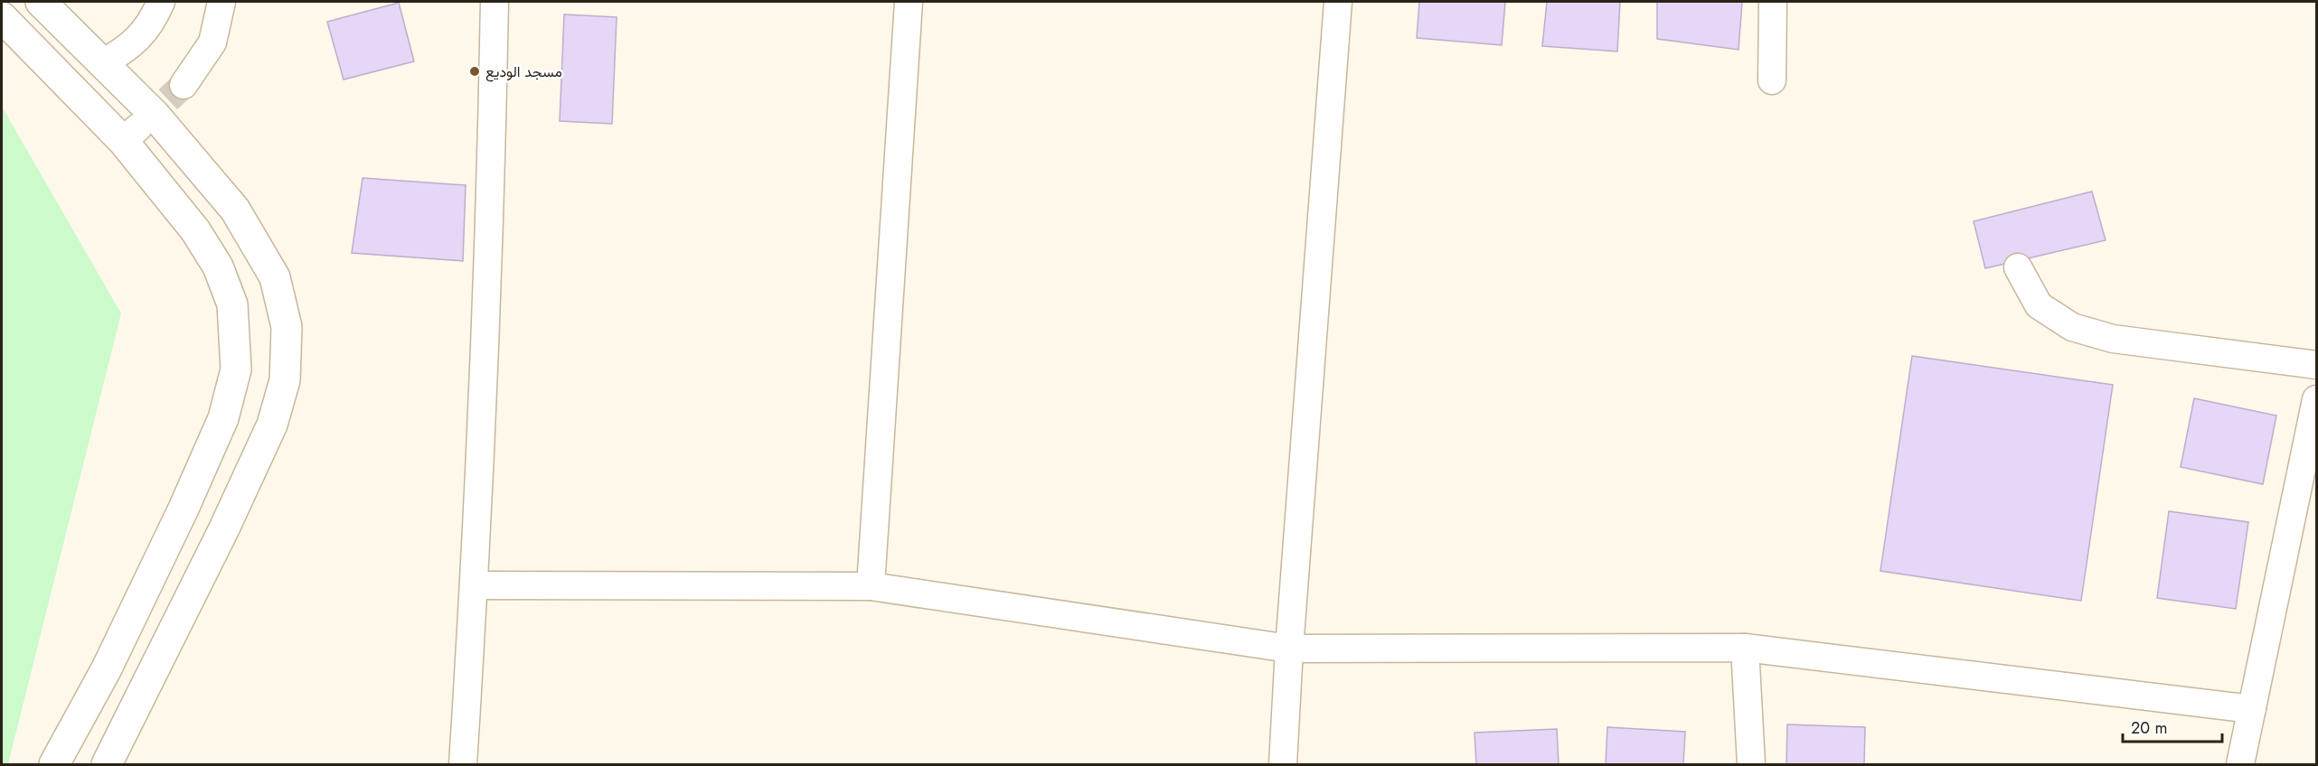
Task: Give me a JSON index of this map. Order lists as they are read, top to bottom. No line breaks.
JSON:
{"places":["مسجد الوديع"],"scale_bar":"20 m"}
